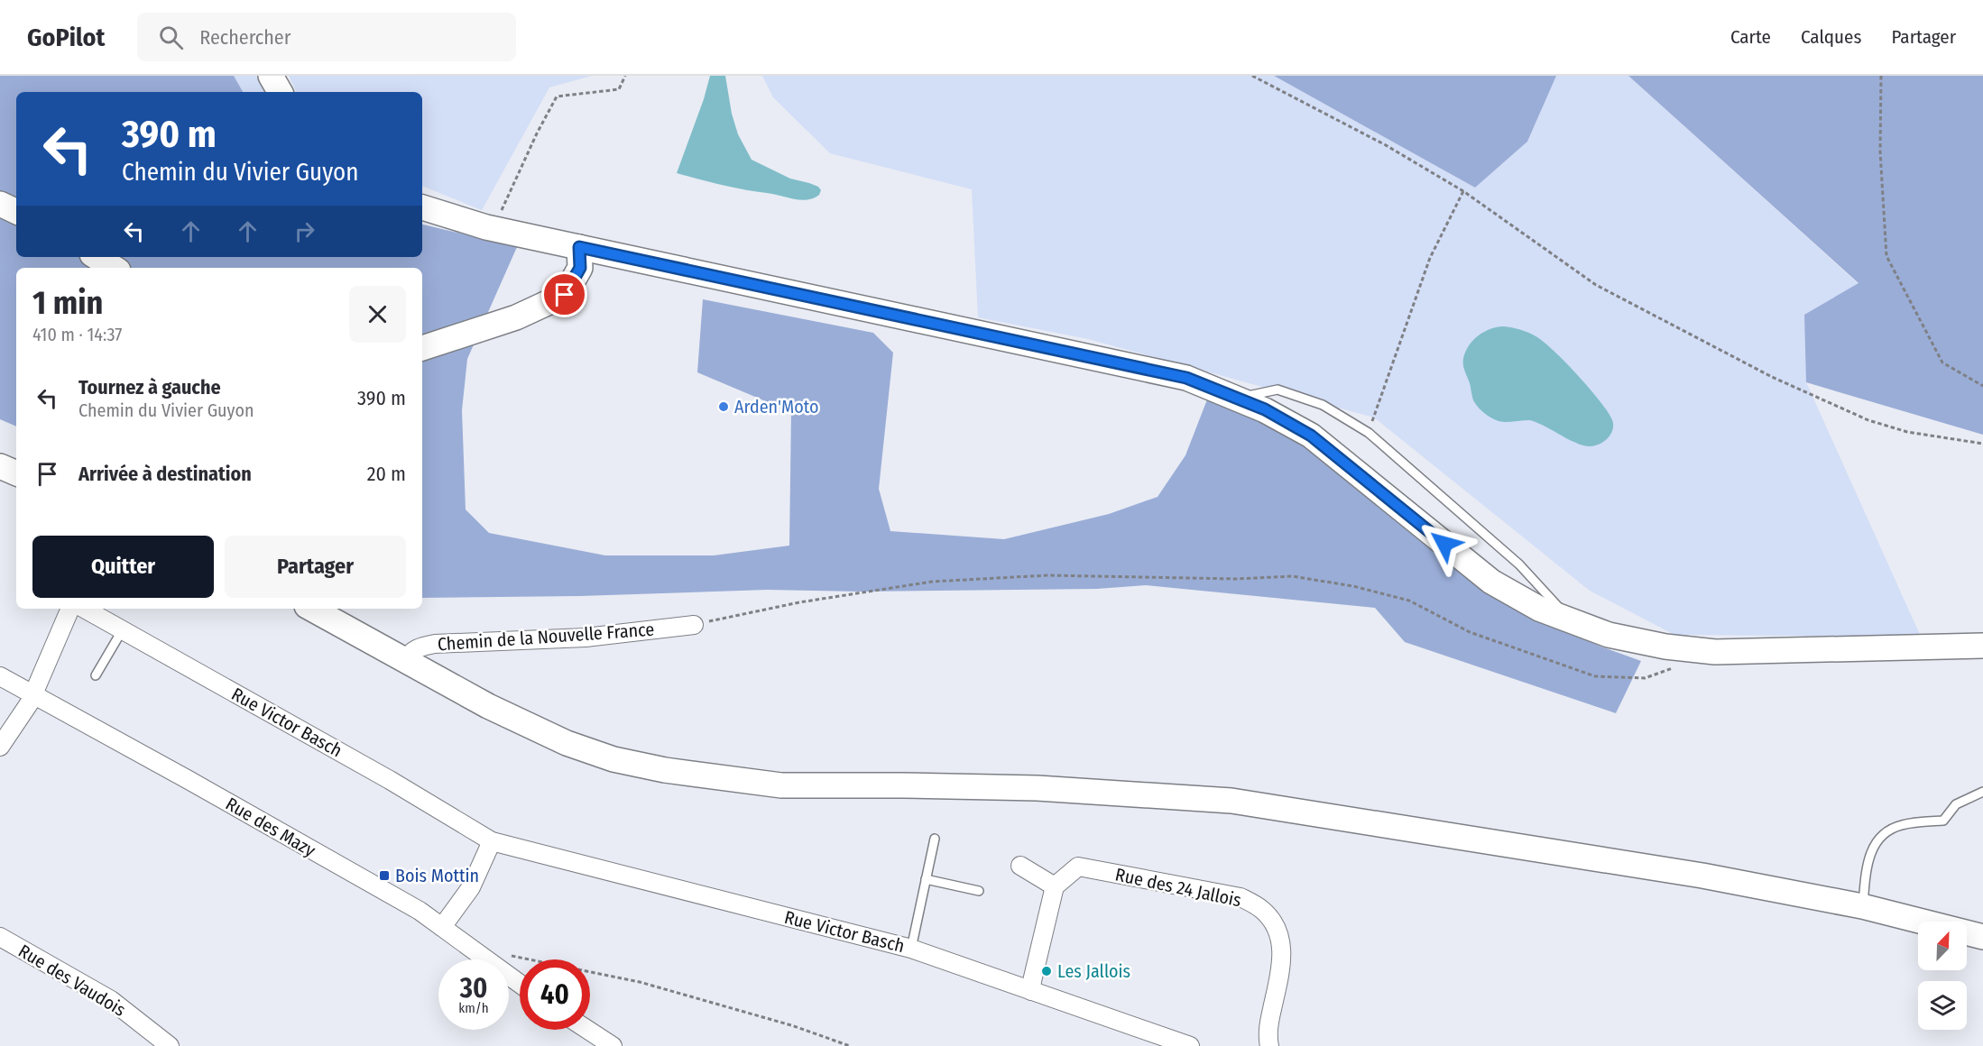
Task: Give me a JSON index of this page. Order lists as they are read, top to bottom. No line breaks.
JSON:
{"streets":{"street":["Chemin de la Nouvelle France","Rue Victor Basch","Rue des Mazy","Rue des 24 Jallois","Rue des Vaudois"]},"places":{"other":["Arden'Moto","Les Jallois"],"transit":["Bois Mottin"]},"north":"top right","page":{"header":"GoPilot","search":"Rechercher","nav":["Carte","Calques","Partager"],"turn":["390 m","Chemin du Vivier Guyon"],"heading":["1 min","410 m · 14:37"],"list":[{"name":"Tournez à gauche","note":"Chemin du Vivier Guyon","value":"390 m"},{"name":"Arrivée à destination","value":"20 m"}],"buttons":["Quitter","Partager"],"speed":"30 km/h","limit":"40"}}
